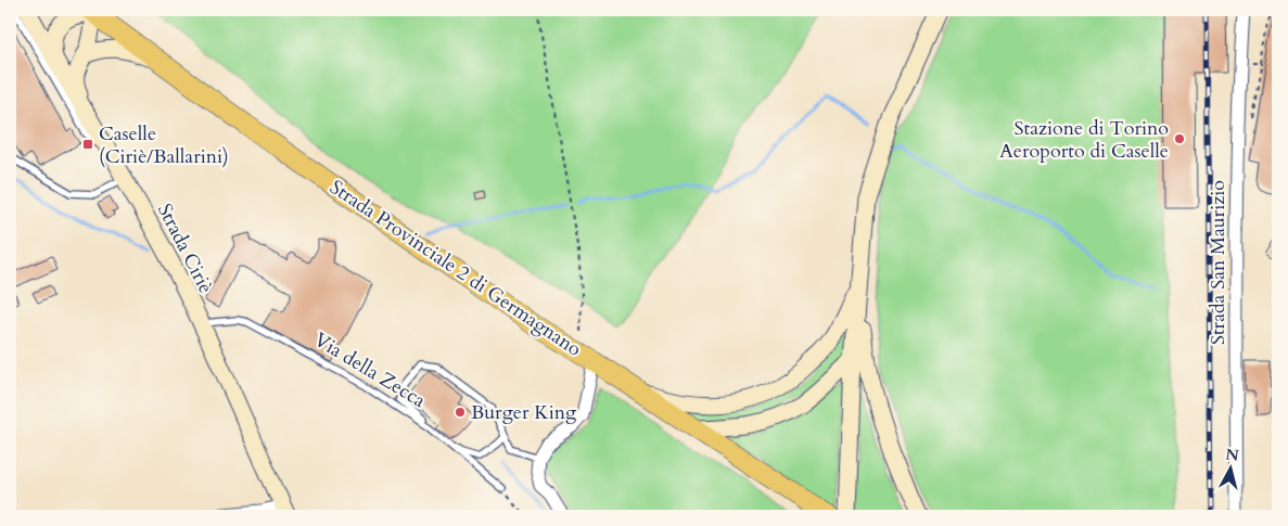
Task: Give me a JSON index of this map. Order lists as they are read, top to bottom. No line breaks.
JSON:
{"streets":{"main road":["Strada Ciriè","Strada Provinciale 2 di Germagnano"],"street":["Strada San Maurizio"],"lane":["Via della Zecca"]},"crossings":[["Strada Ciriè","Via della Zecca"]],"places":{"other":["Stazione di Torino Aeroporto di Caselle","Burger King"],"transit":["Caselle (Ciriè/Ballarini)"]},"north":"top"}
